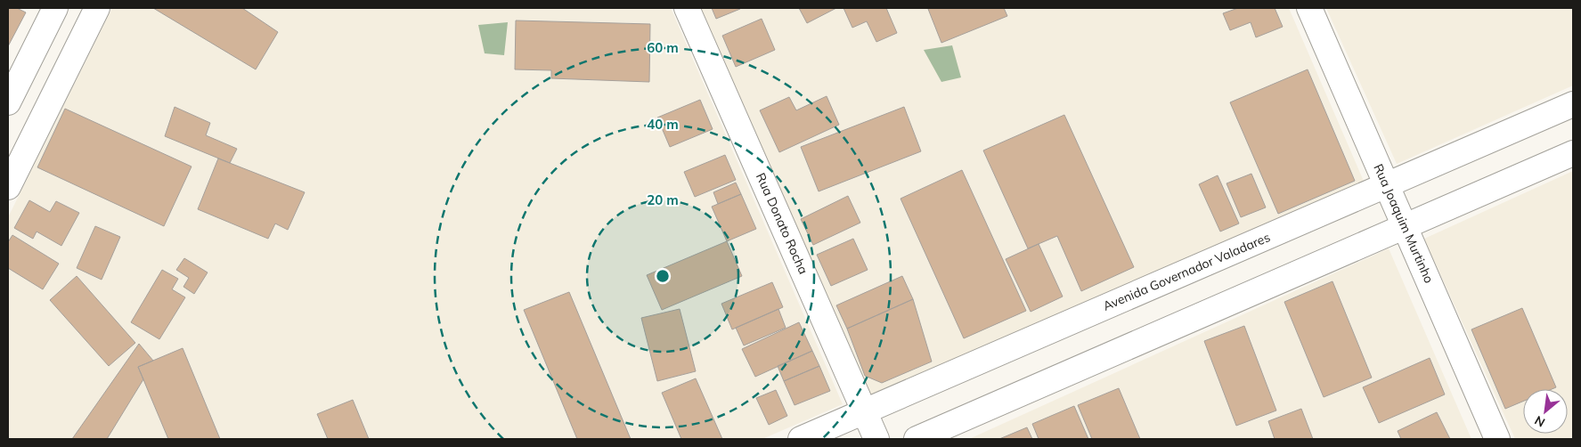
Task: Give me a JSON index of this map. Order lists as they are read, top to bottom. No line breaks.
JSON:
{"streets":{"street":["Rua Donato Rocha","Rua Joaquim Murtinho","Avenida Governador Valadares"]},"crossings":[["Rua Donato Rocha","Avenida Governador Valadares"],["Rua Joaquim Murtinho","Avenida Governador Valadares"]],"north":"bottom left","rings":["60 m","40 m","20 m"]}
